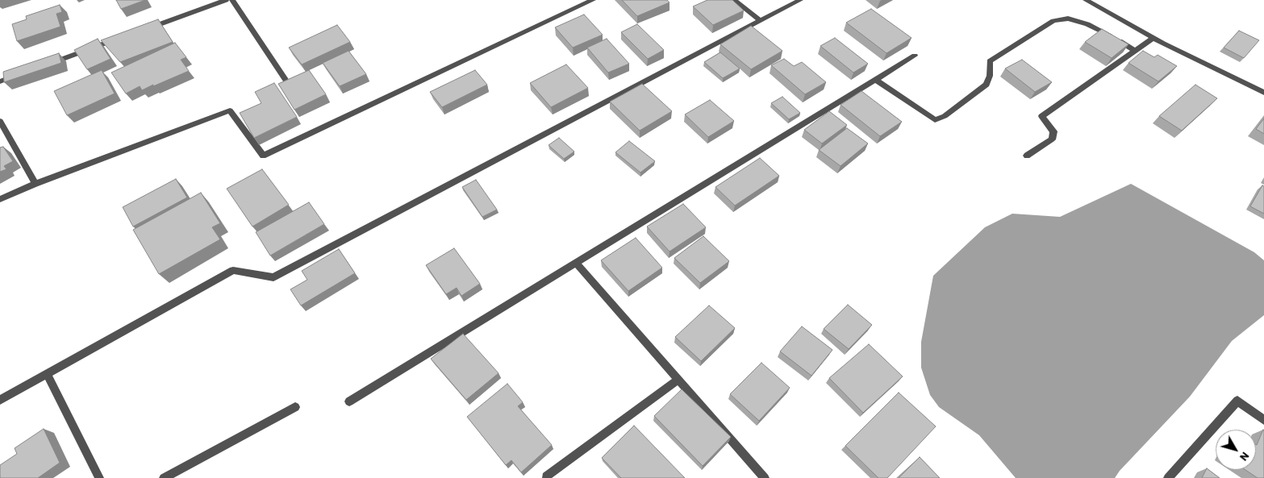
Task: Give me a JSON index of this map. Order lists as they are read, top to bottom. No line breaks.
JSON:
{"north":"bottom right"}
